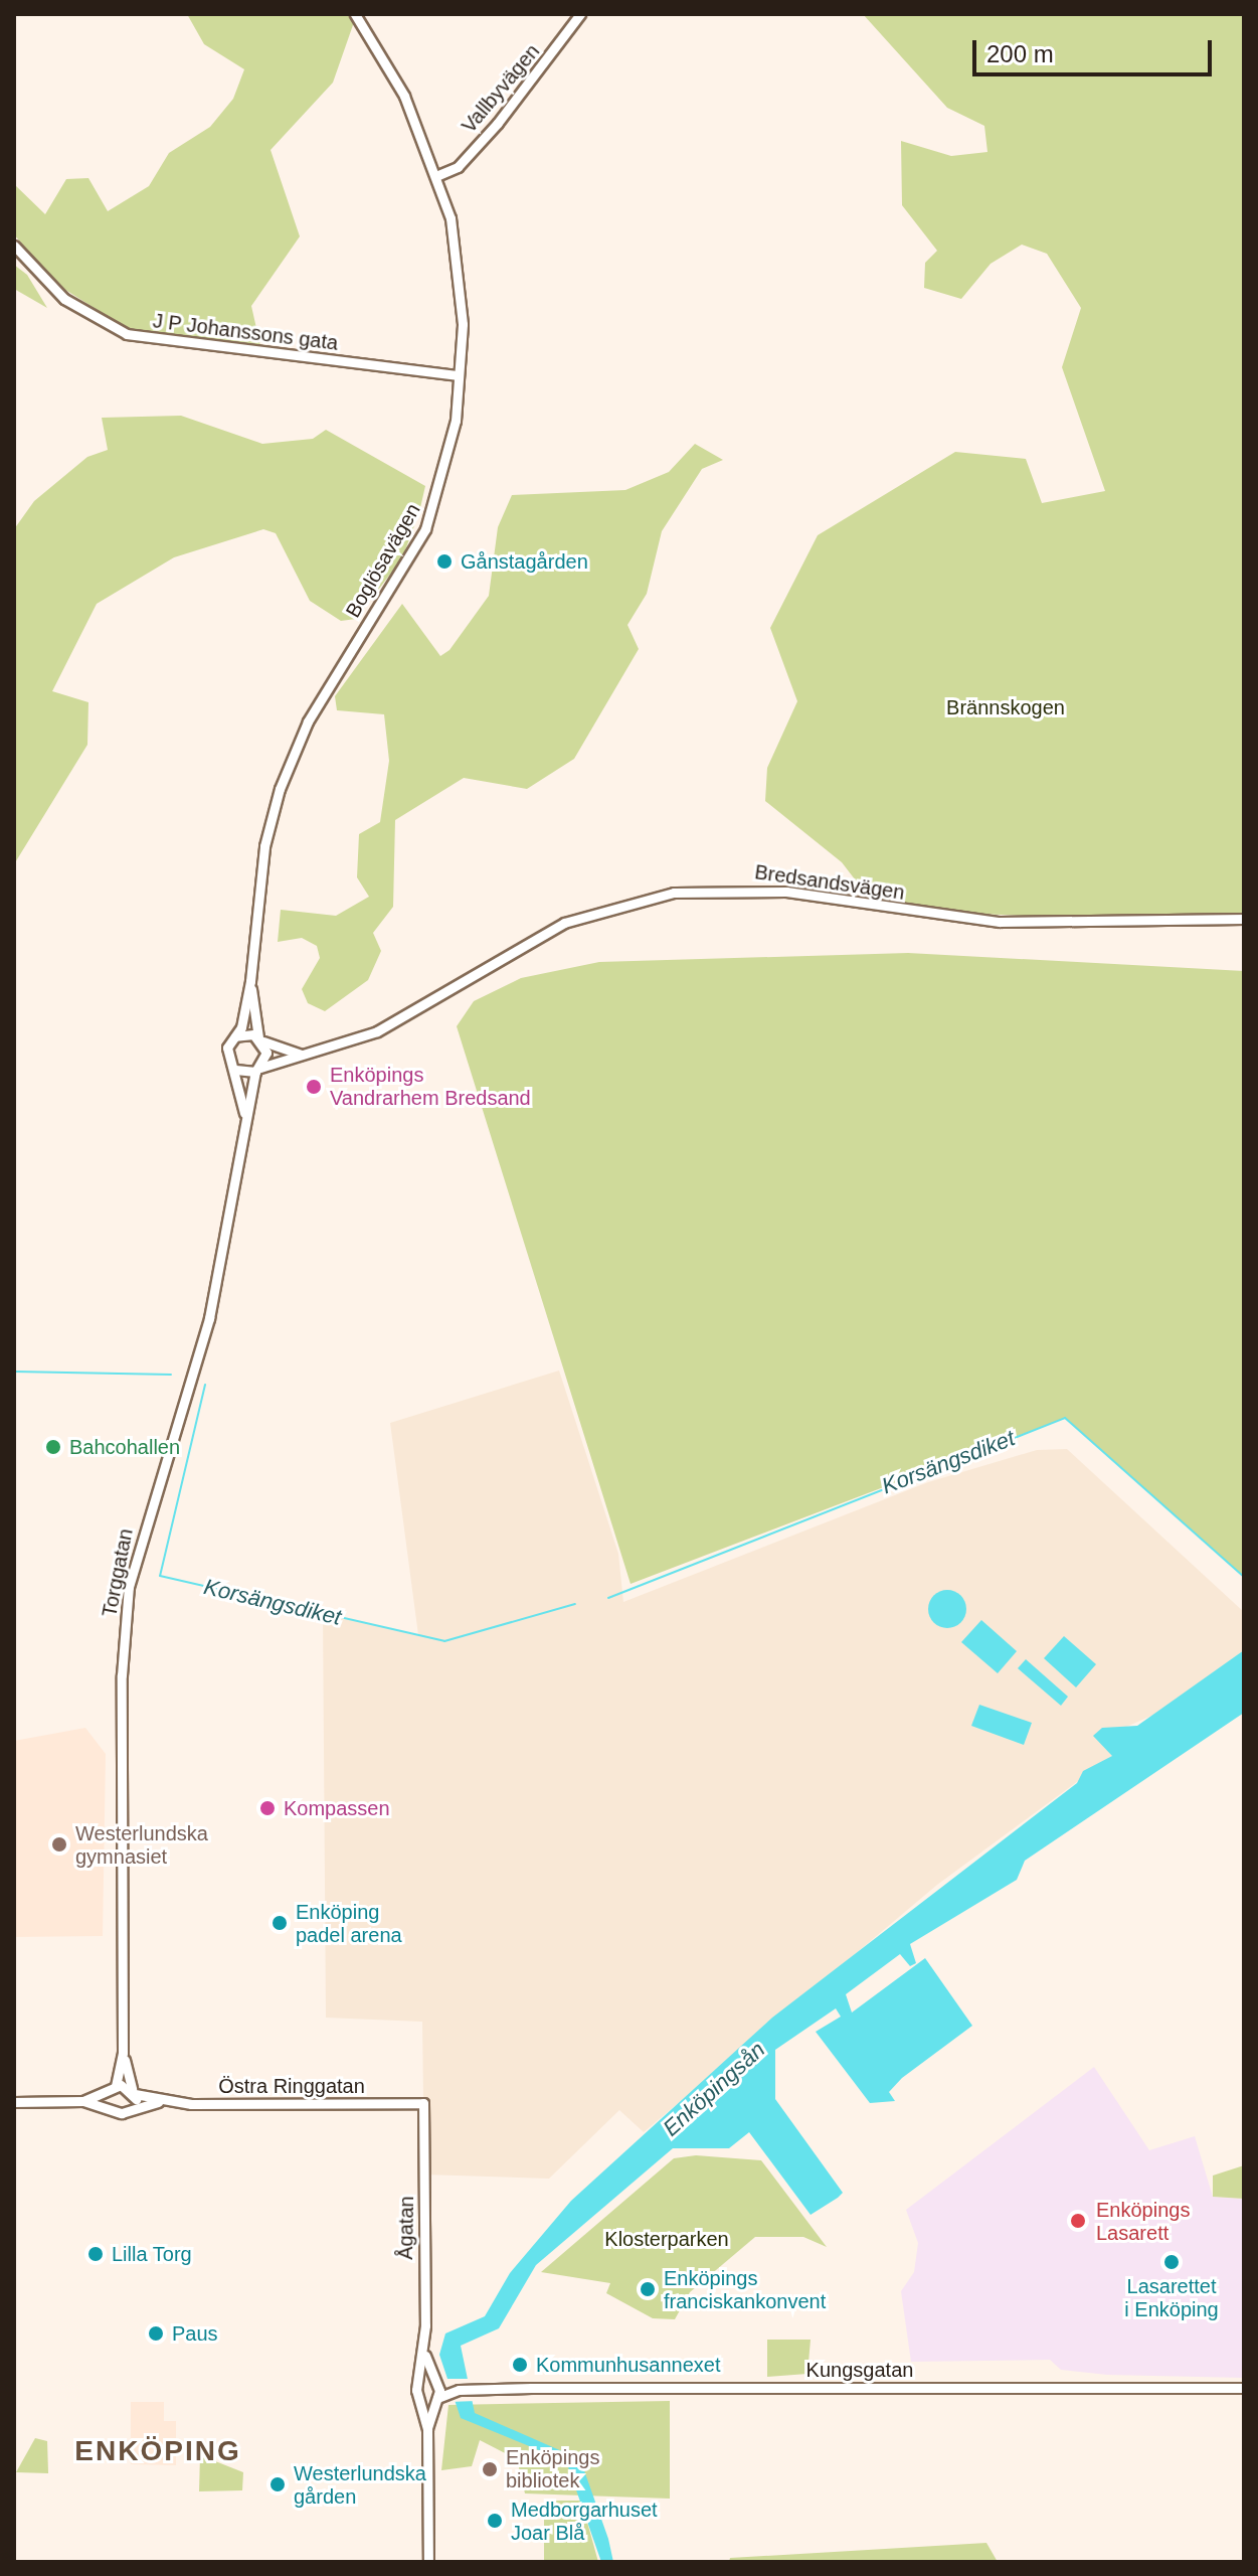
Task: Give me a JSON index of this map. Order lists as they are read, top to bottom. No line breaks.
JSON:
{"streets":{"street":["Vallbyvägen","J P Johanssons gata","Boglösavägen","Bredsandsvägen","Torggatan","Östra Ringgatan","Ågatan","Kungsgatan"]},"crossings":[["Vallbyvägen","Boglösavägen"],["J P Johanssons gata","Boglösavägen"],["Boglösavägen","Torggatan"],["Bredsandsvägen","Torggatan"],["Torggatan","Östra Ringgatan"],["Östra Ringgatan","Ågatan"],["Ågatan","Kungsgatan"]],"districts":["ENKÖPING"],"water":["Korsängsdiket","Enköpingsån"],"parks":["Brännskogen","Klosterparken"],"places":["Gånstagården","Enköpings Vandrarhem Bredsand","Bahcohallen","Kompassen","Westerlundska gymnasiet","Enköping padel arena","Enköpings Lasarett","Lilla Torg","Lasarettet i Enköping","Enköpings franciskankonvent","Paus","Kommunhusannexet","Enköpings bibliotek","Westerlundska gården","Medborgarhuset Joar Blå"],"scale_bar":"200 m"}
